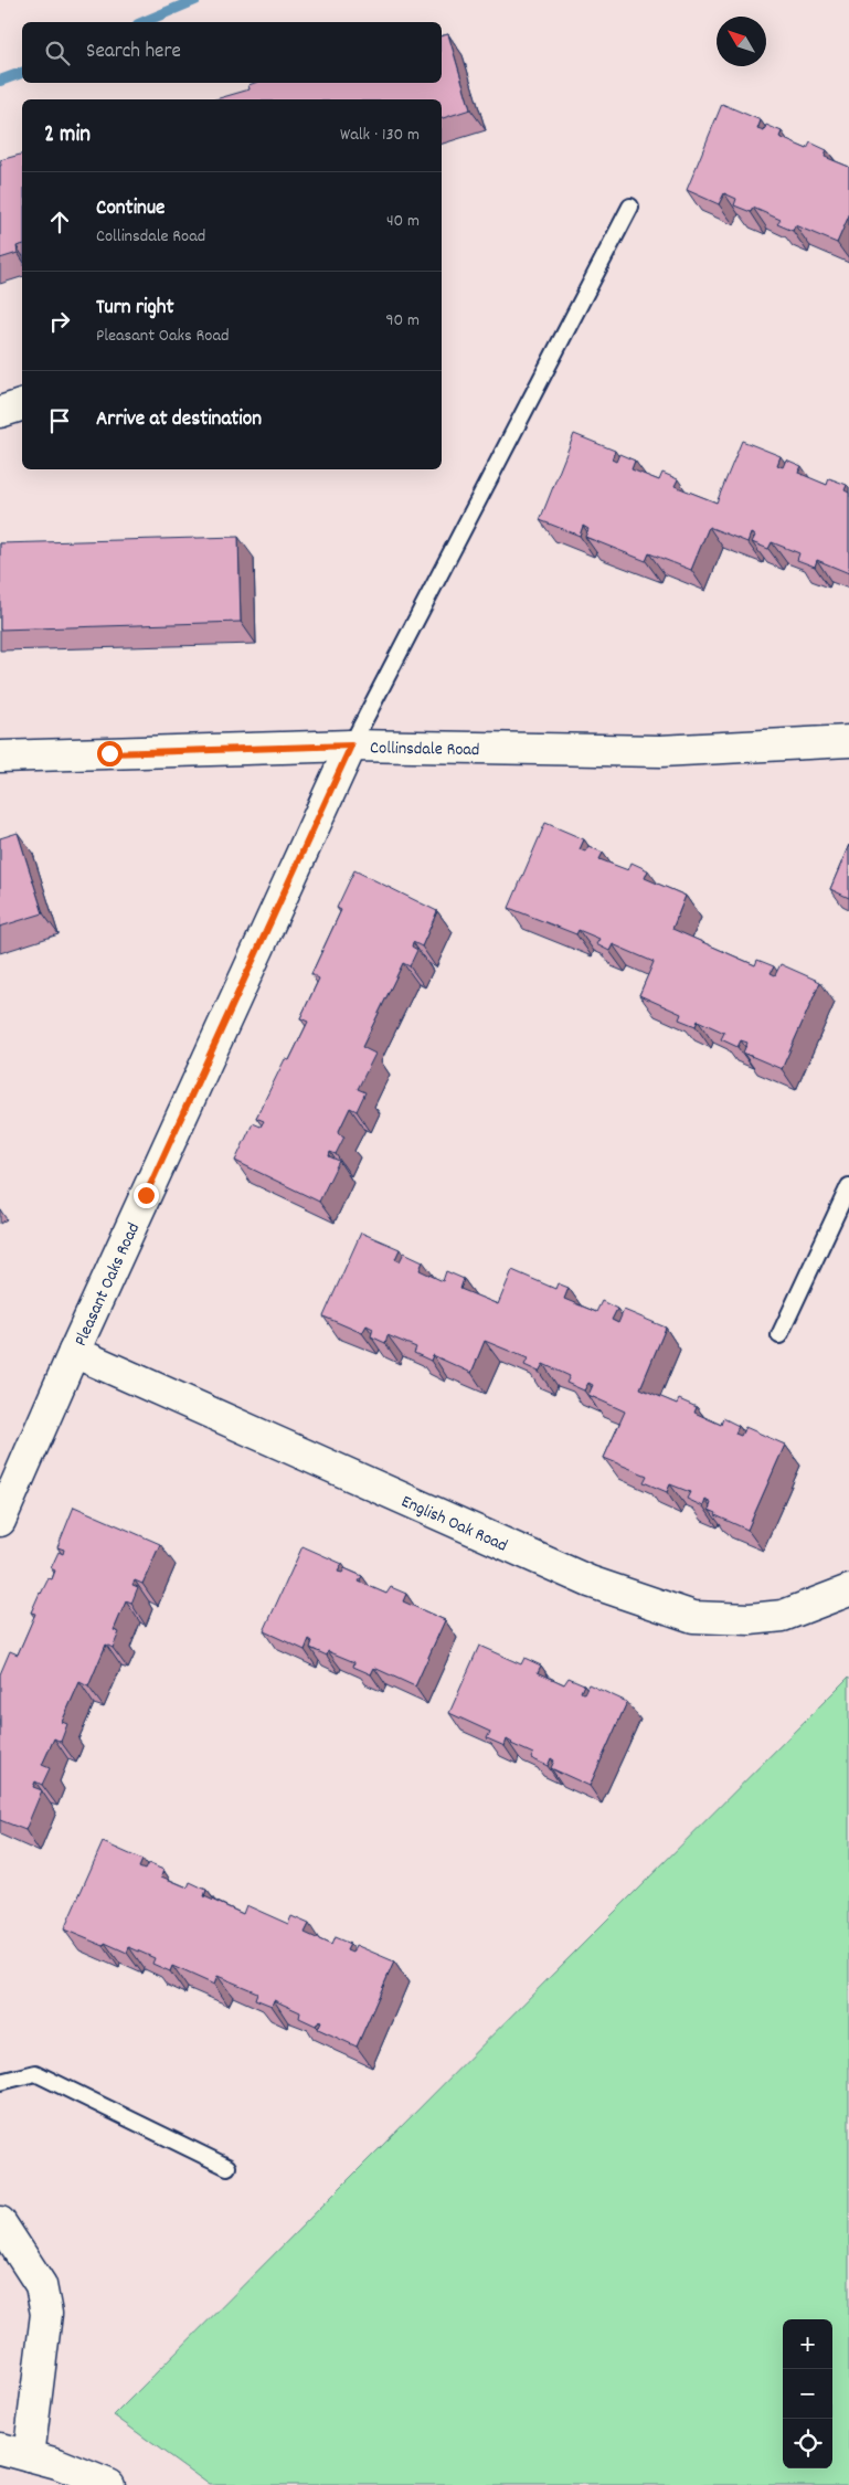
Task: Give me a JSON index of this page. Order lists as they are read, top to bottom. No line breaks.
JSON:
{"streets":{"street":["Collinsdale Road","Pleasant Oaks Road","English Oak Road"]},"crossings":[["Collinsdale Road","Pleasant Oaks Road"],["Pleasant Oaks Road","English Oak Road"]],"north":"top left","page":{"search":"Search here","heading":["2 min","Walk · 130 m"],"list":[["Continue","Collinsdale Road","40 m"],["Turn right","Pleasant Oaks Road","90 m"],"Arrive at destination"],"map_buttons":["+","−"]}}
